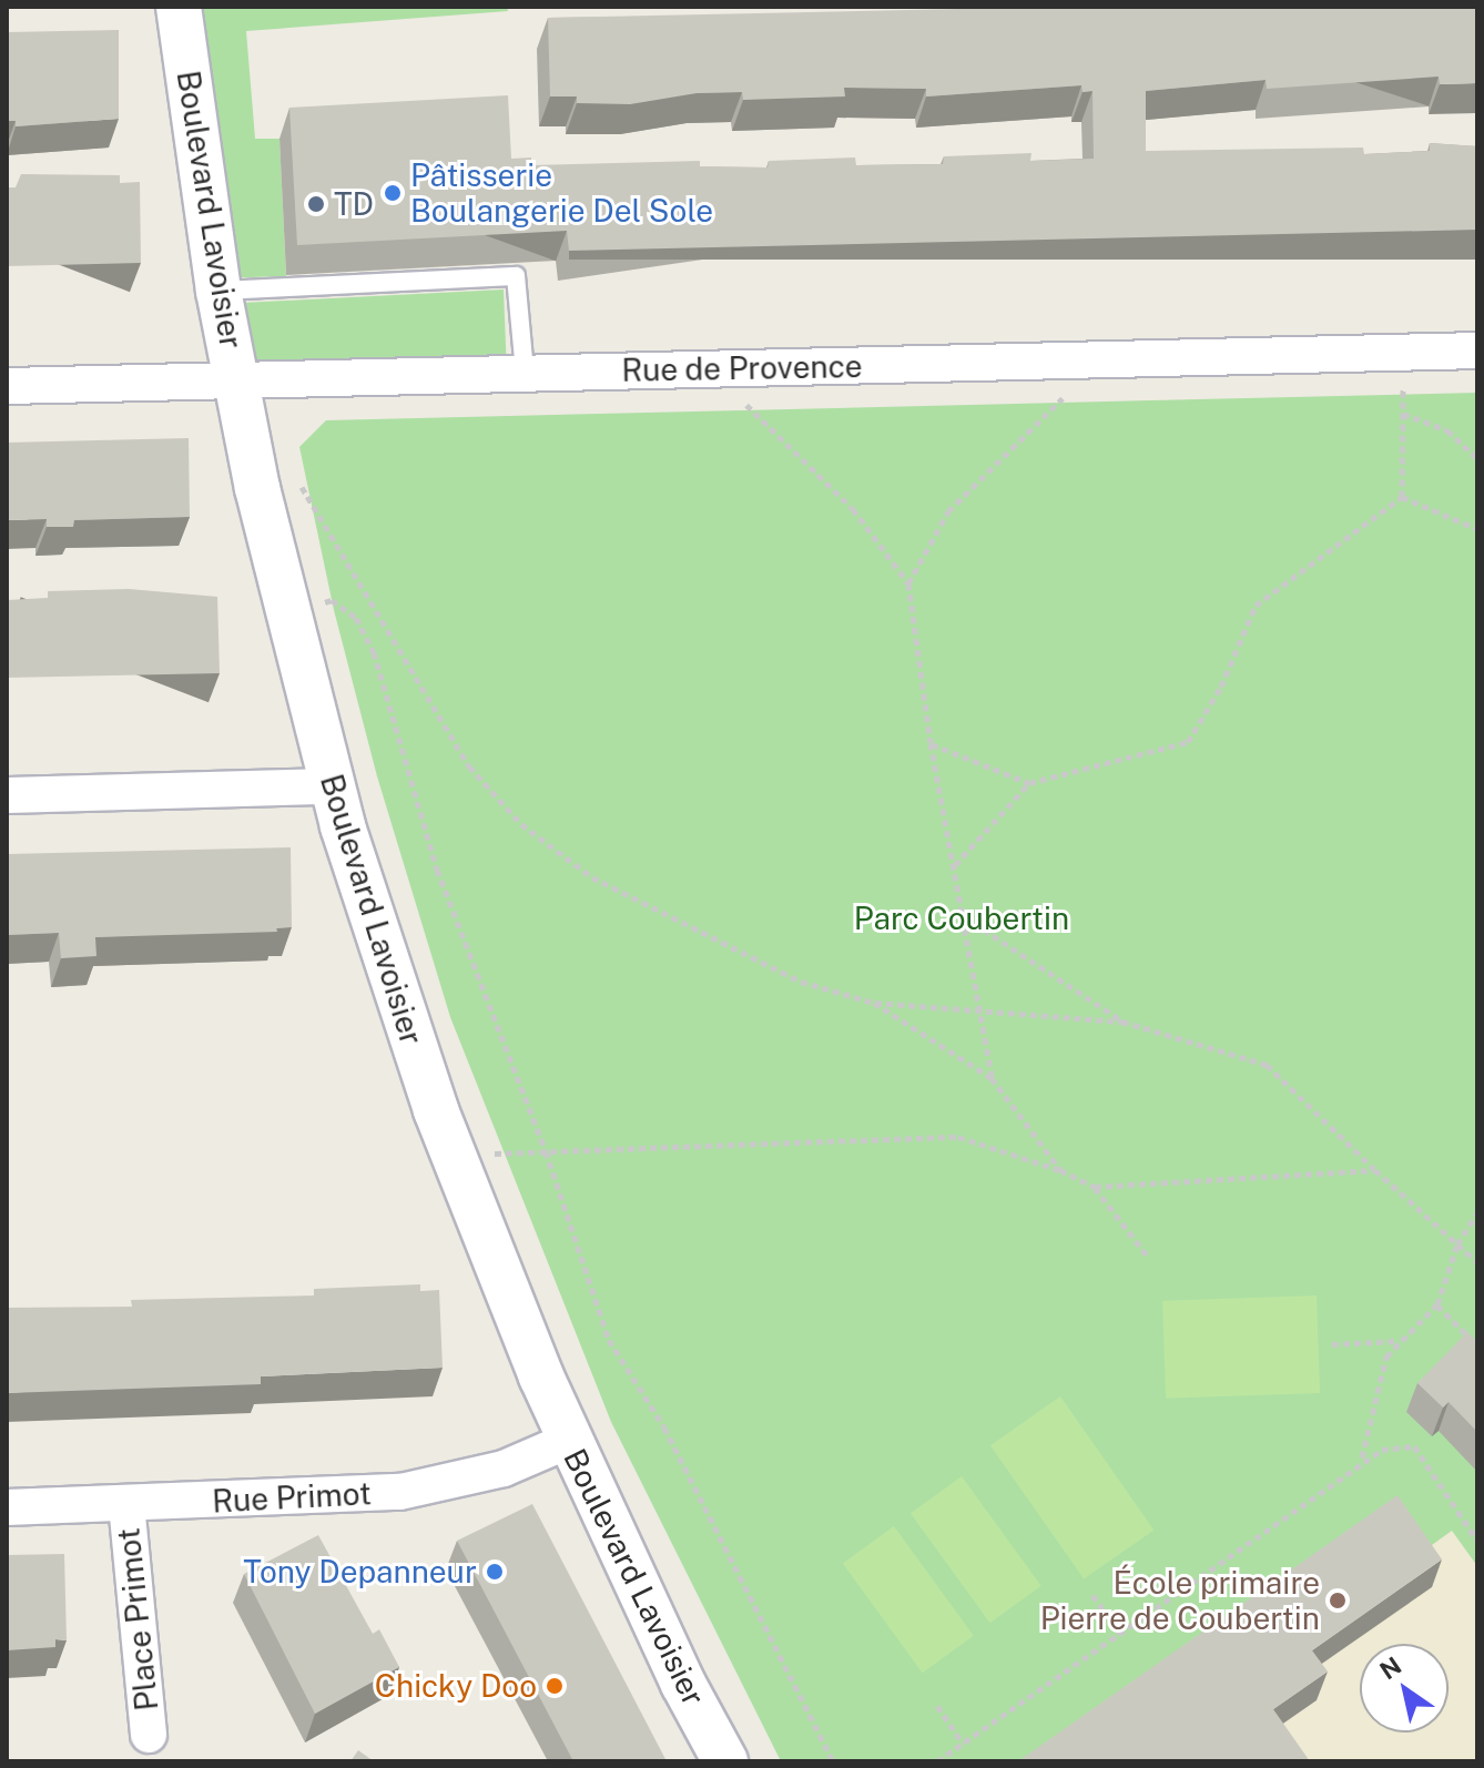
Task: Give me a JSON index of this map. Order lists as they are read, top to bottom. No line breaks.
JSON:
{"streets":{"street":["Boulevard Lavoisier","Rue de Provence","Rue Primot","Place Primot"]},"crossings":[["Boulevard Lavoisier","Rue de Provence"],["Boulevard Lavoisier","Rue Primot"],["Rue Primot","Place Primot"]],"parks":["Parc Coubertin"],"places":["Pâtisserie Boulangerie Del Sole","TD","Tony Depanneur","École primaire Pierre de Coubertin","Chicky Doo"],"north":"top left"}
